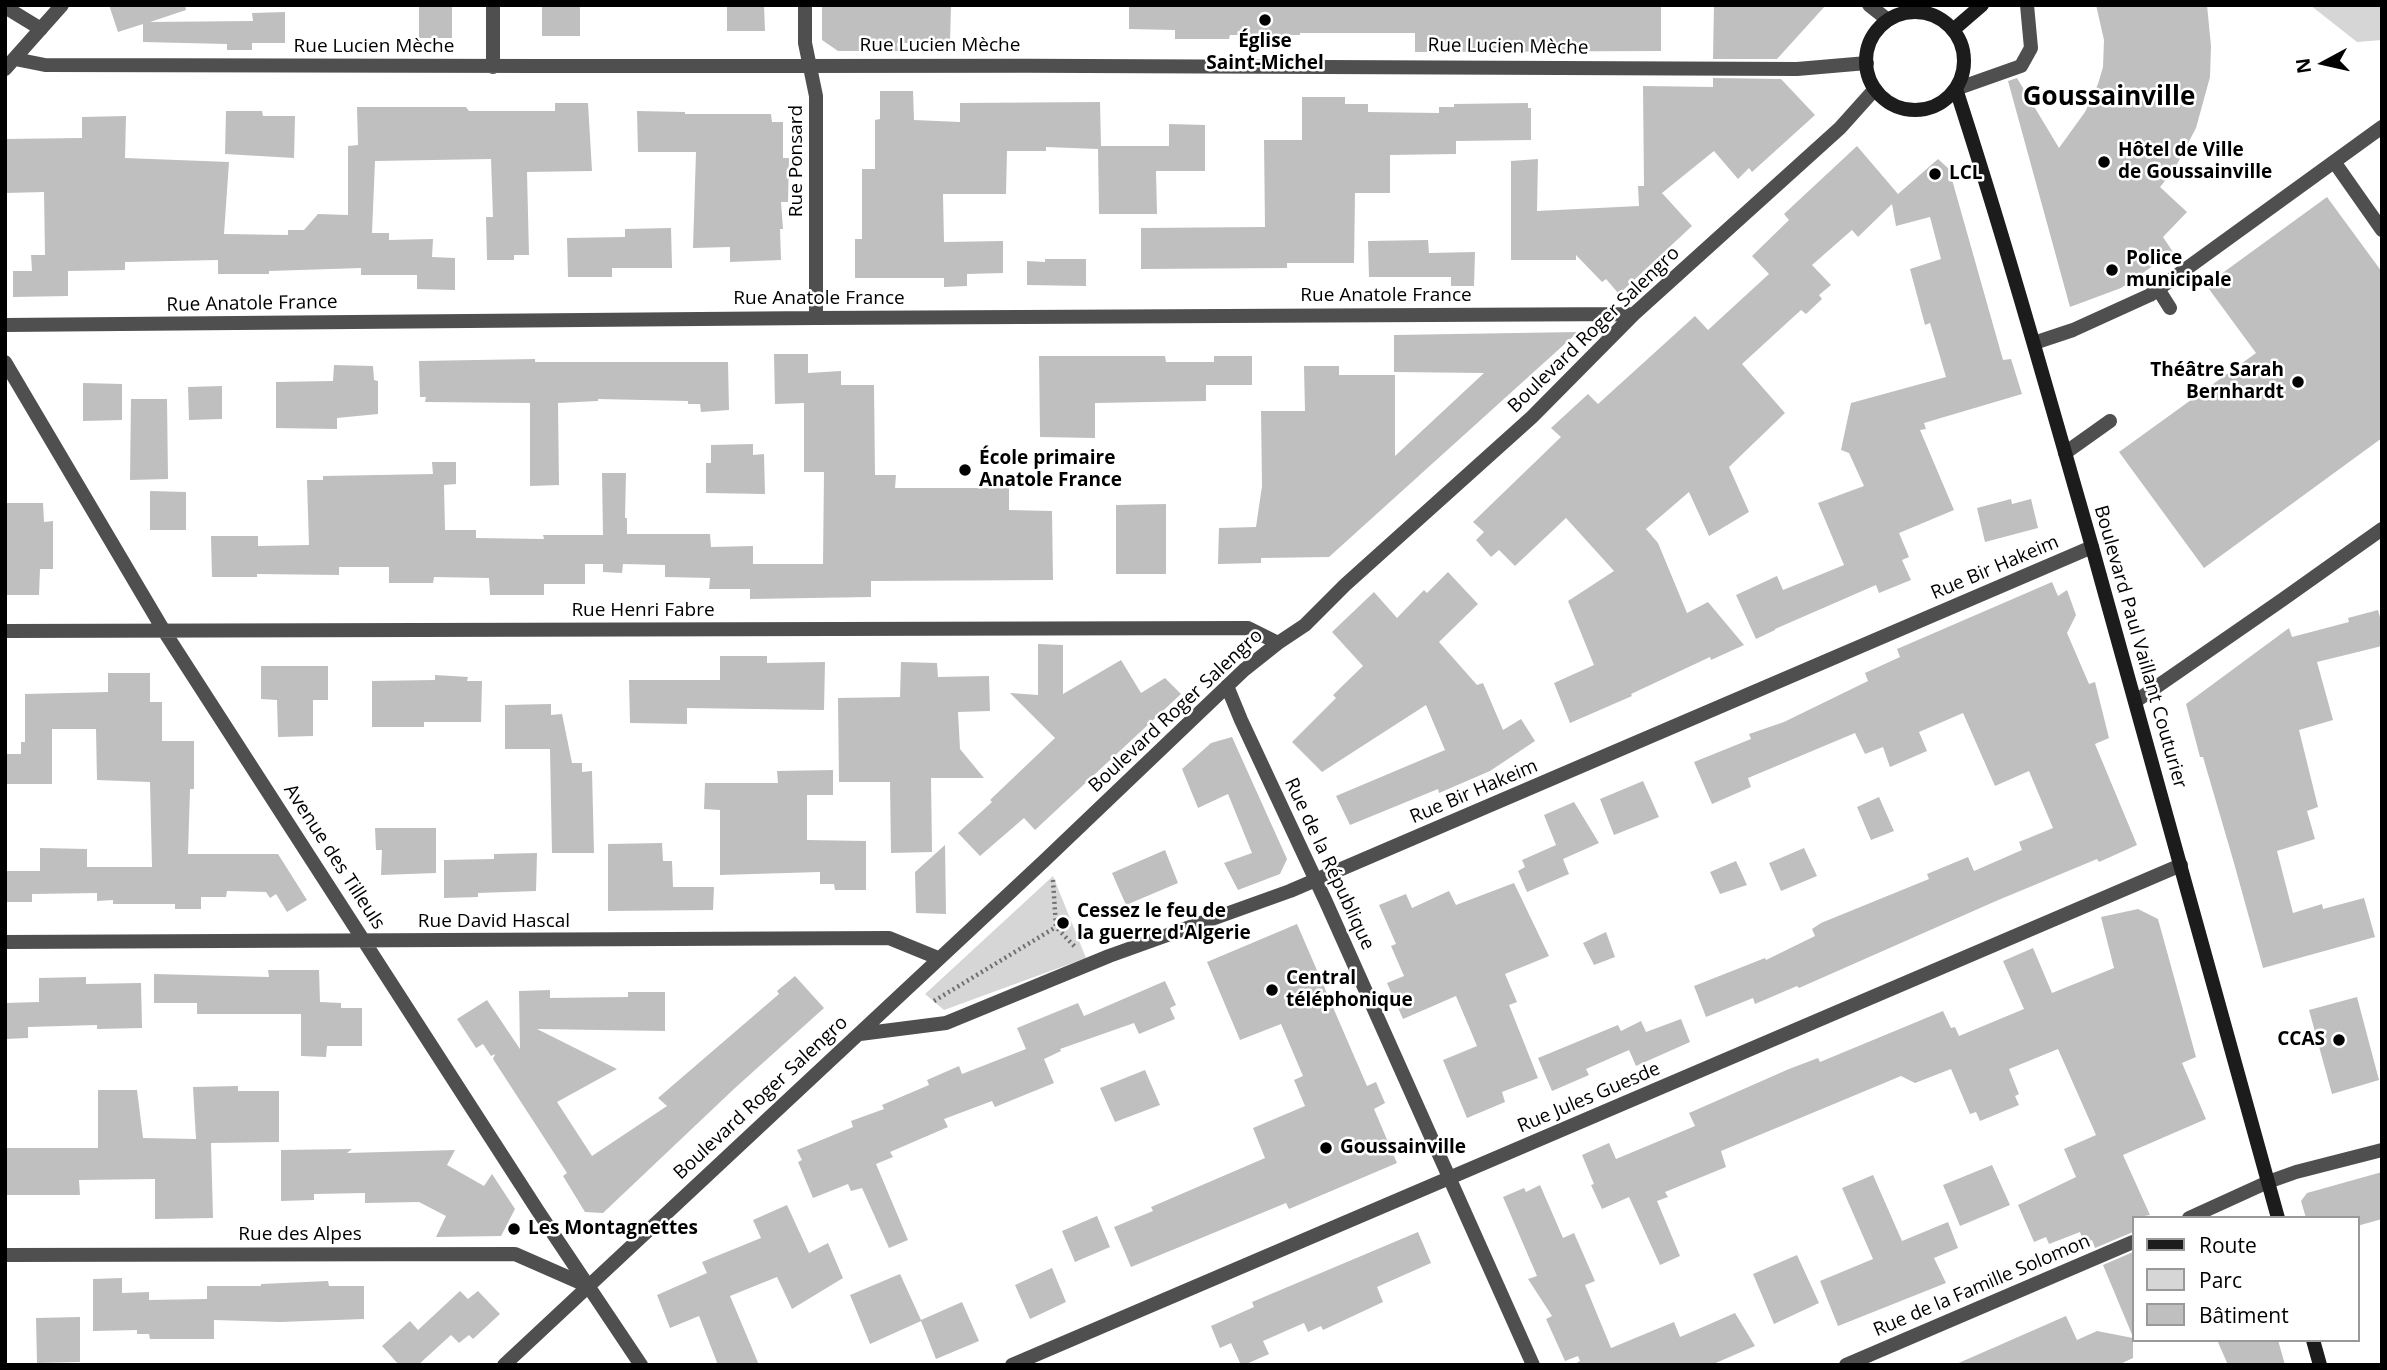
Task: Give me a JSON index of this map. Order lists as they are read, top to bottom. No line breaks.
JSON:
{"streets":{"street":["Rue Lucien Mèche","Rue Ponsard","Rue Anatole France","Boulevard Roger Salengro","Rue Bir Hakeim","Rue Henri Fabre","Boulevard Paul Vaillant Couturier","Avenue des Tilleuls","Rue de la République","Rue David Hascal","Rue Jules Guesde","Rue des Alpes","Rue de la Famille Solomon"]},"crossings":[["Rue Lucien Mèche","Rue Ponsard"],["Rue Lucien Mèche","Boulevard Roger Salengro"],["Rue Lucien Mèche","Boulevard Paul Vaillant Couturier"],["Rue Ponsard","Rue Anatole France"],["Rue Anatole France","Boulevard Roger Salengro"],["Boulevard Roger Salengro","Rue Bir Hakeim"],["Boulevard Roger Salengro","Rue Henri Fabre"],["Boulevard Roger Salengro","Boulevard Paul Vaillant Couturier"],["Boulevard Roger Salengro","Avenue des Tilleuls"],["Boulevard Roger Salengro","Rue de la République"],["Boulevard Roger Salengro","Rue David Hascal"],["Boulevard Roger Salengro","Rue des Alpes"],["Rue Bir Hakeim","Boulevard Paul Vaillant Couturier"],["Rue Bir Hakeim","Rue de la République"],["Rue Henri Fabre","Avenue des Tilleuls"],["Boulevard Paul Vaillant Couturier","Rue Jules Guesde"],["Avenue des Tilleuls","Rue David Hascal"],["Avenue des Tilleuls","Rue des Alpes"],["Rue de la République","Rue Jules Guesde"]],"districts":["Goussainville"],"places":["Église Saint-Michel","Hôtel de Ville de Goussainville","LCL","Police municipale","Théâtre Sarah Bernhardt","École primaire Anatole France","Cessez le feu de la guerre d'Algerie","Central téléphonique","CCAS","Goussainville","Les Montagnettes"],"legend":["Route","Parc","Bâtiment"],"north":"left"}
